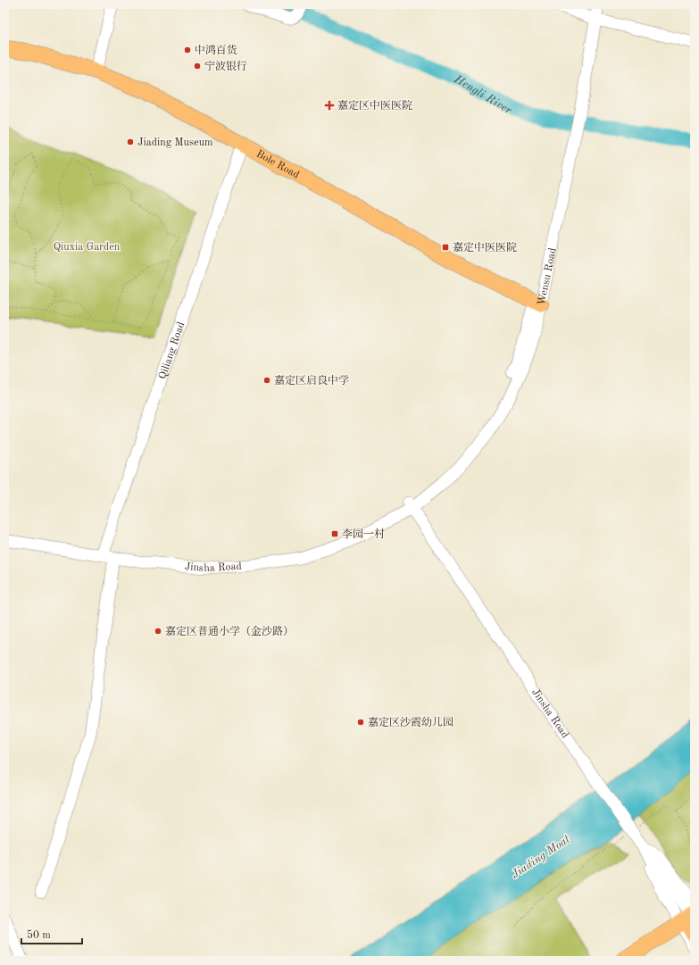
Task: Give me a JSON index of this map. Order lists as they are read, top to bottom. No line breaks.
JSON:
{"streets":{"main road":["Bole Road"],"street":["Qiliang Road","Jinsha Road"]},"crossings":[["Bole Road","Qiliang Road"],["Qiliang Road","Jinsha Road"]],"water":["Hengli River","Jiading Moat"],"parks":["Qiuxia Garden"],"places":{"other":["中鸿百货","宁波银行","Jiading Museum","嘉定区启良中学","嘉定区普通小学（金沙路）","嘉定区沙霞幼儿园"],"health":["嘉定区中医医院"],"transit":["嘉定中医医院","李园一村"]},"scale_bar":"50 m"}
